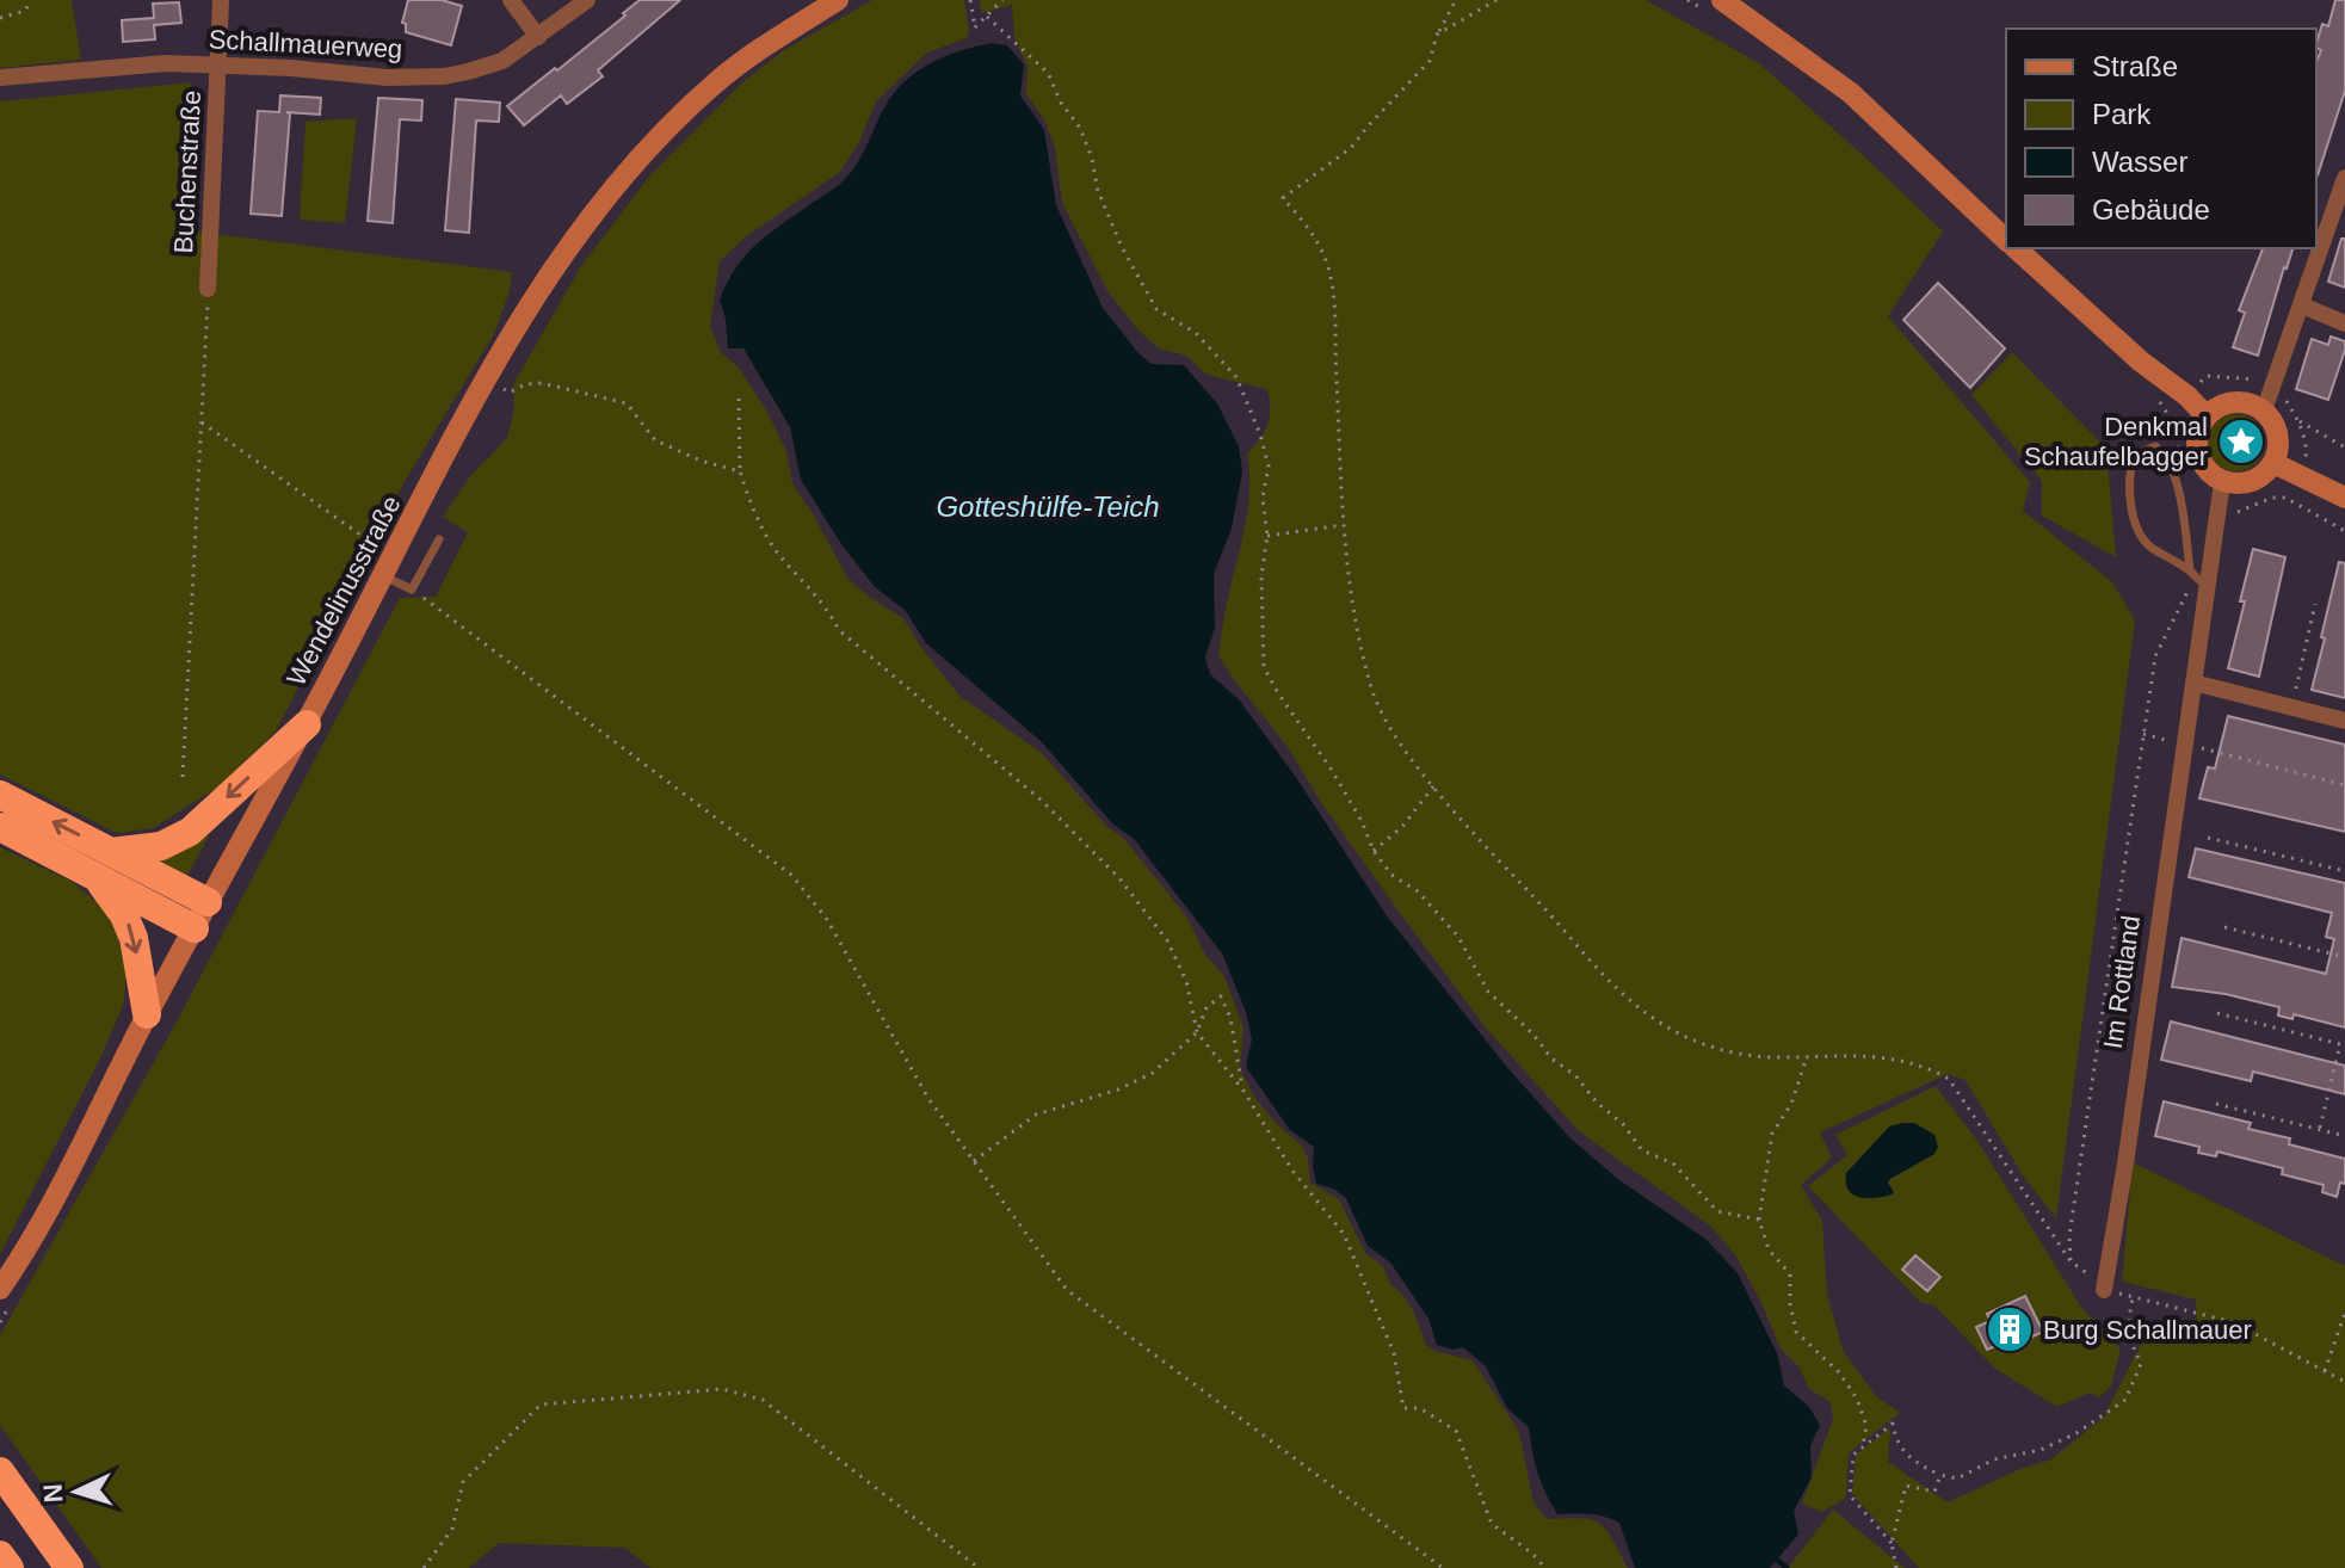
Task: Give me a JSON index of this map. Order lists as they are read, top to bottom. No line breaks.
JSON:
{"streets":{"main road":["Wendelinusstraße"],"street":["Schallmauerweg","Buchenstraße","Im Rottland"]},"crossings":[["Schallmauerweg","Buchenstraße"]],"water":["Gotteshülfe-Teich"],"places":{"place":["Denkmal Schaufelbagger"],"building":["Burg Schallmauer"]},"legend":["Straße","Park","Wasser","Gebäude"],"north":"left"}
